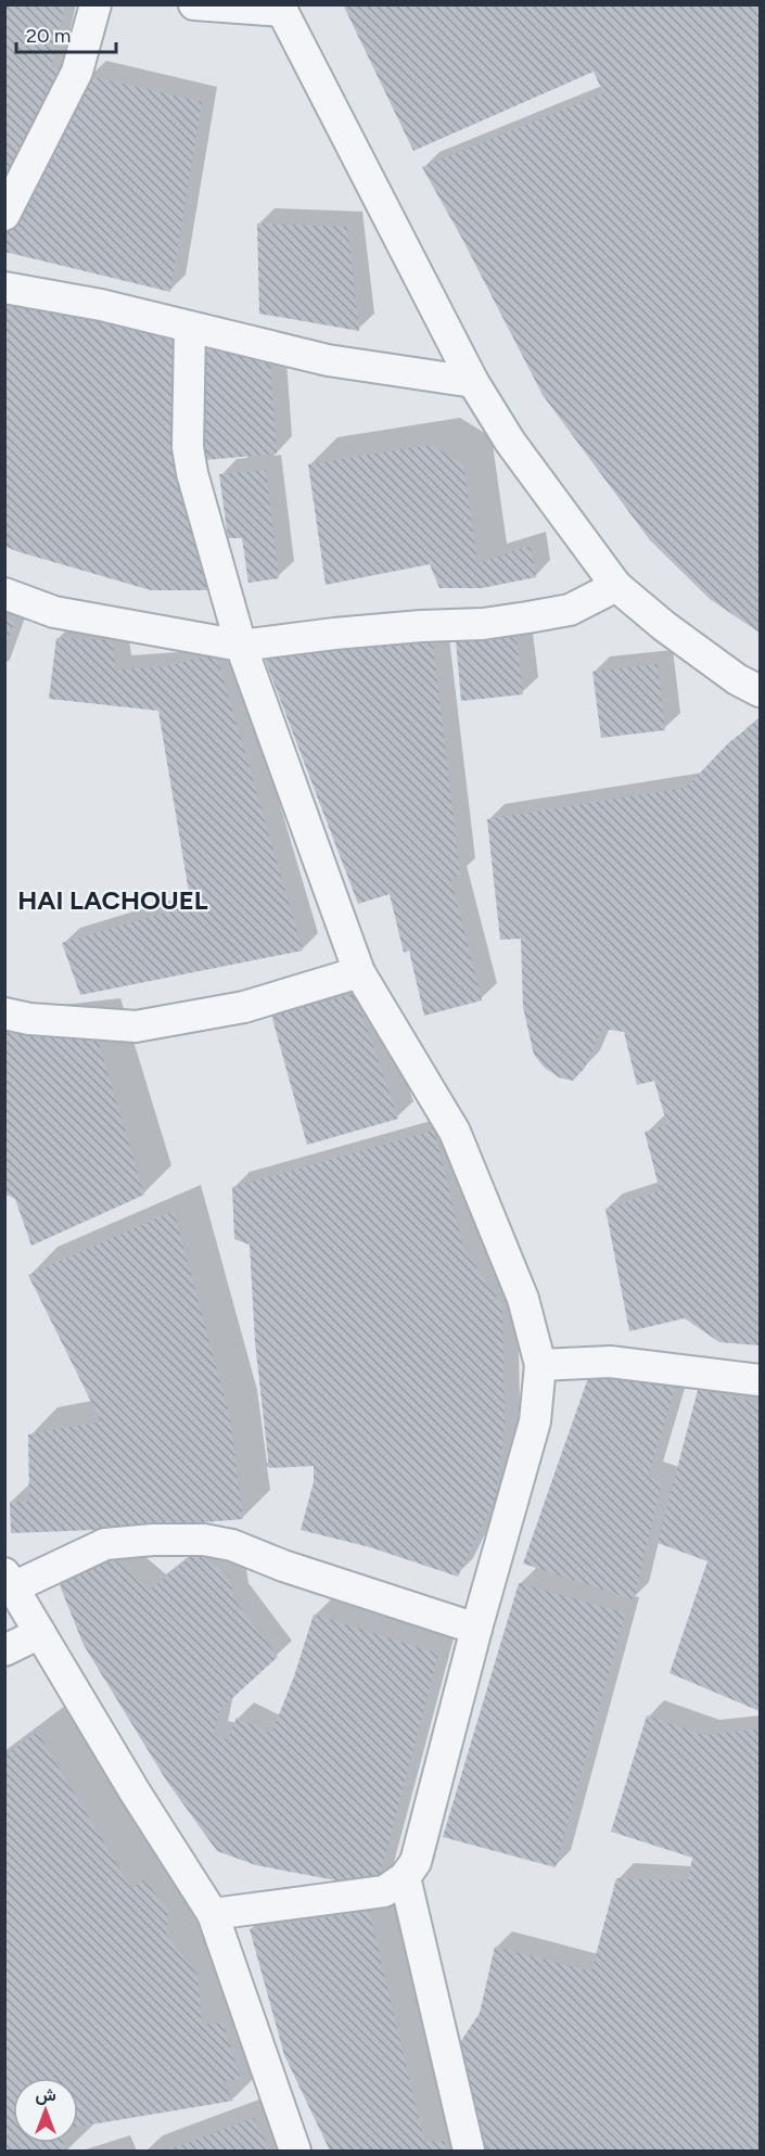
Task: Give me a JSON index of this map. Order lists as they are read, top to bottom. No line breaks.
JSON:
{"districts":["HAI LACHOUEL"],"scale_bar":"20 m","north":"top"}
